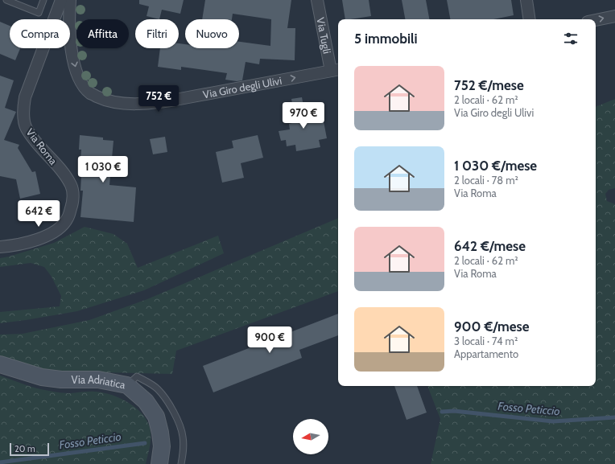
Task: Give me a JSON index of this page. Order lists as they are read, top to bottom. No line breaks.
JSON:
{"streets":{"main road":["Via Adriatica"],"street":["Via Tugli","Via Giro degli Ulivi","Via Roma"]},"crossings":[["Via Tugli","Via Giro degli Ulivi"]],"water":["Fosso Peticcio"],"scale_bar":"20 m","north":"left","page":{"chip":["Compra","Affitta","Filtri","Nuovo"],"heading":"5 immobili","list":[{"name":"752 €/mese","note":"2 locali · 62 m² · Via Giro degli Ulivi"},{"name":"1 030 €/mese","note":"2 locali · 78 m² · Via Roma"},{"name":"642 €/mese","note":"2 locali · 62 m² · Via Roma"},{"name":"900 €/mese","note":"3 locali · 74 m² · Appartamento"}],"price":["752 €","970 €","1 030 €","642 €","900 €"],"scale":"20 m"}}
